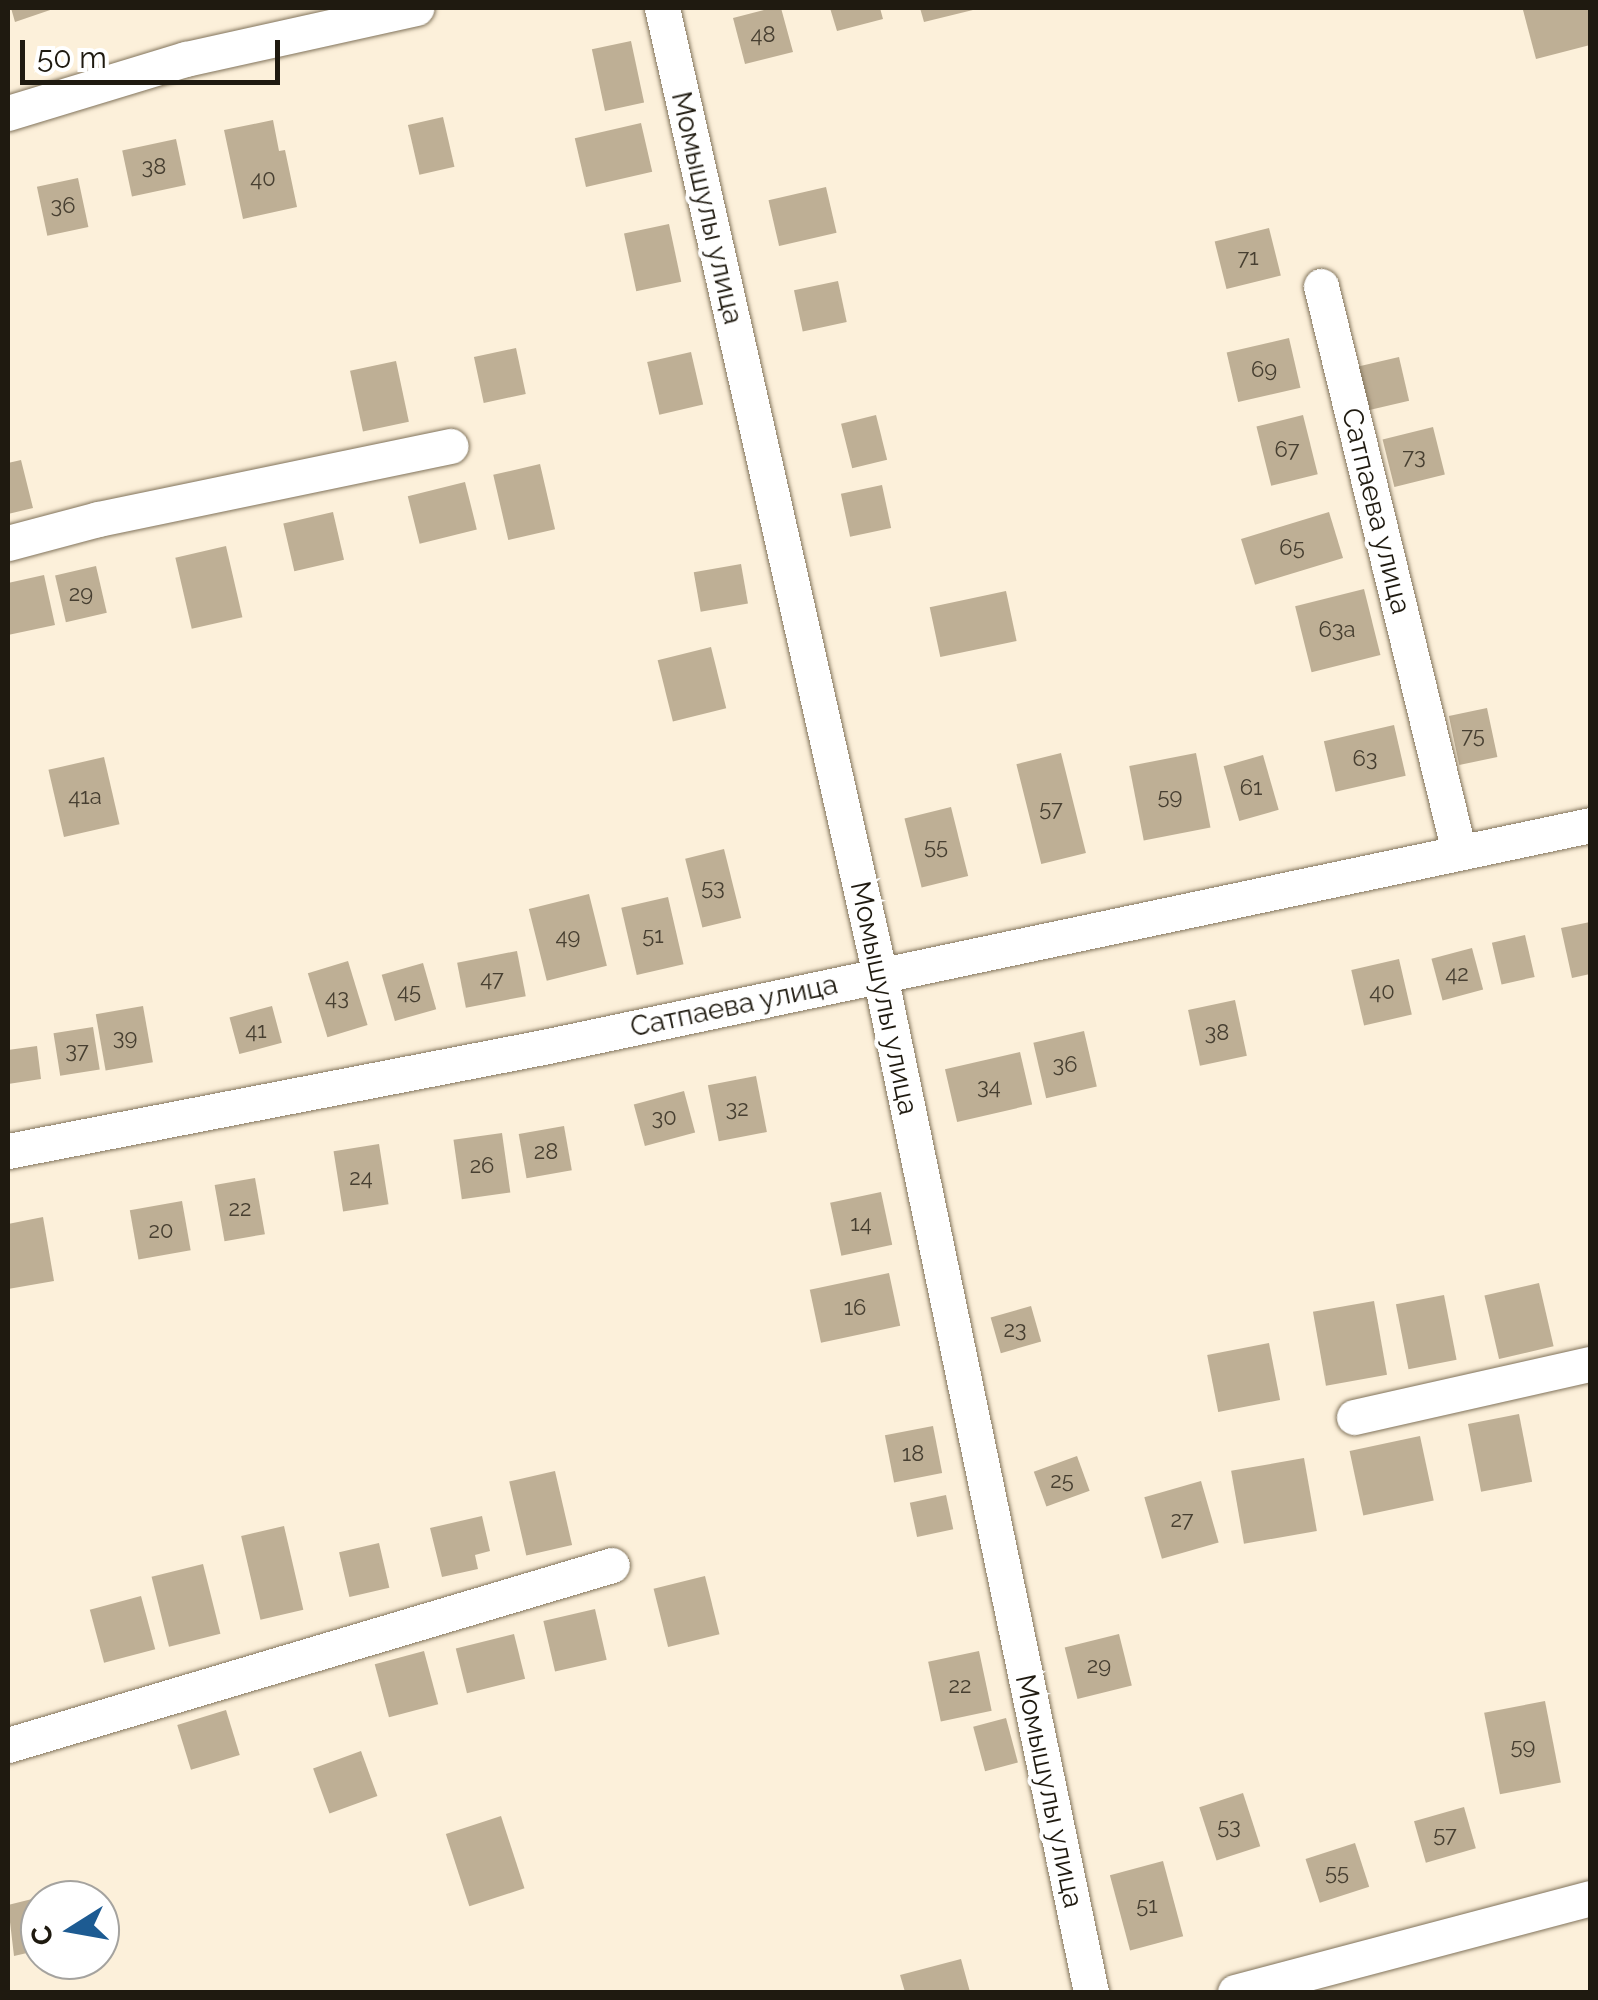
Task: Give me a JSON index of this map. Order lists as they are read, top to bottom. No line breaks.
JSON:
{"streets":{"street":["Момышулы улица","Сатпаева улица"]},"crossings":[["Момышулы улица","Сатпаева улица"]],"house_numbers":["48","38","40","36","71","69","67","73","65","29","63а","75","63","61","41а","59","57","55","53","51","49","42","47","45","40","43","41","38","39","37","36","34","32","30","28","26","24","22","14","20","16","23","18","25","27","29","22","59","53","57","55","51"],"scale_bar":"50 m","north":"left"}
